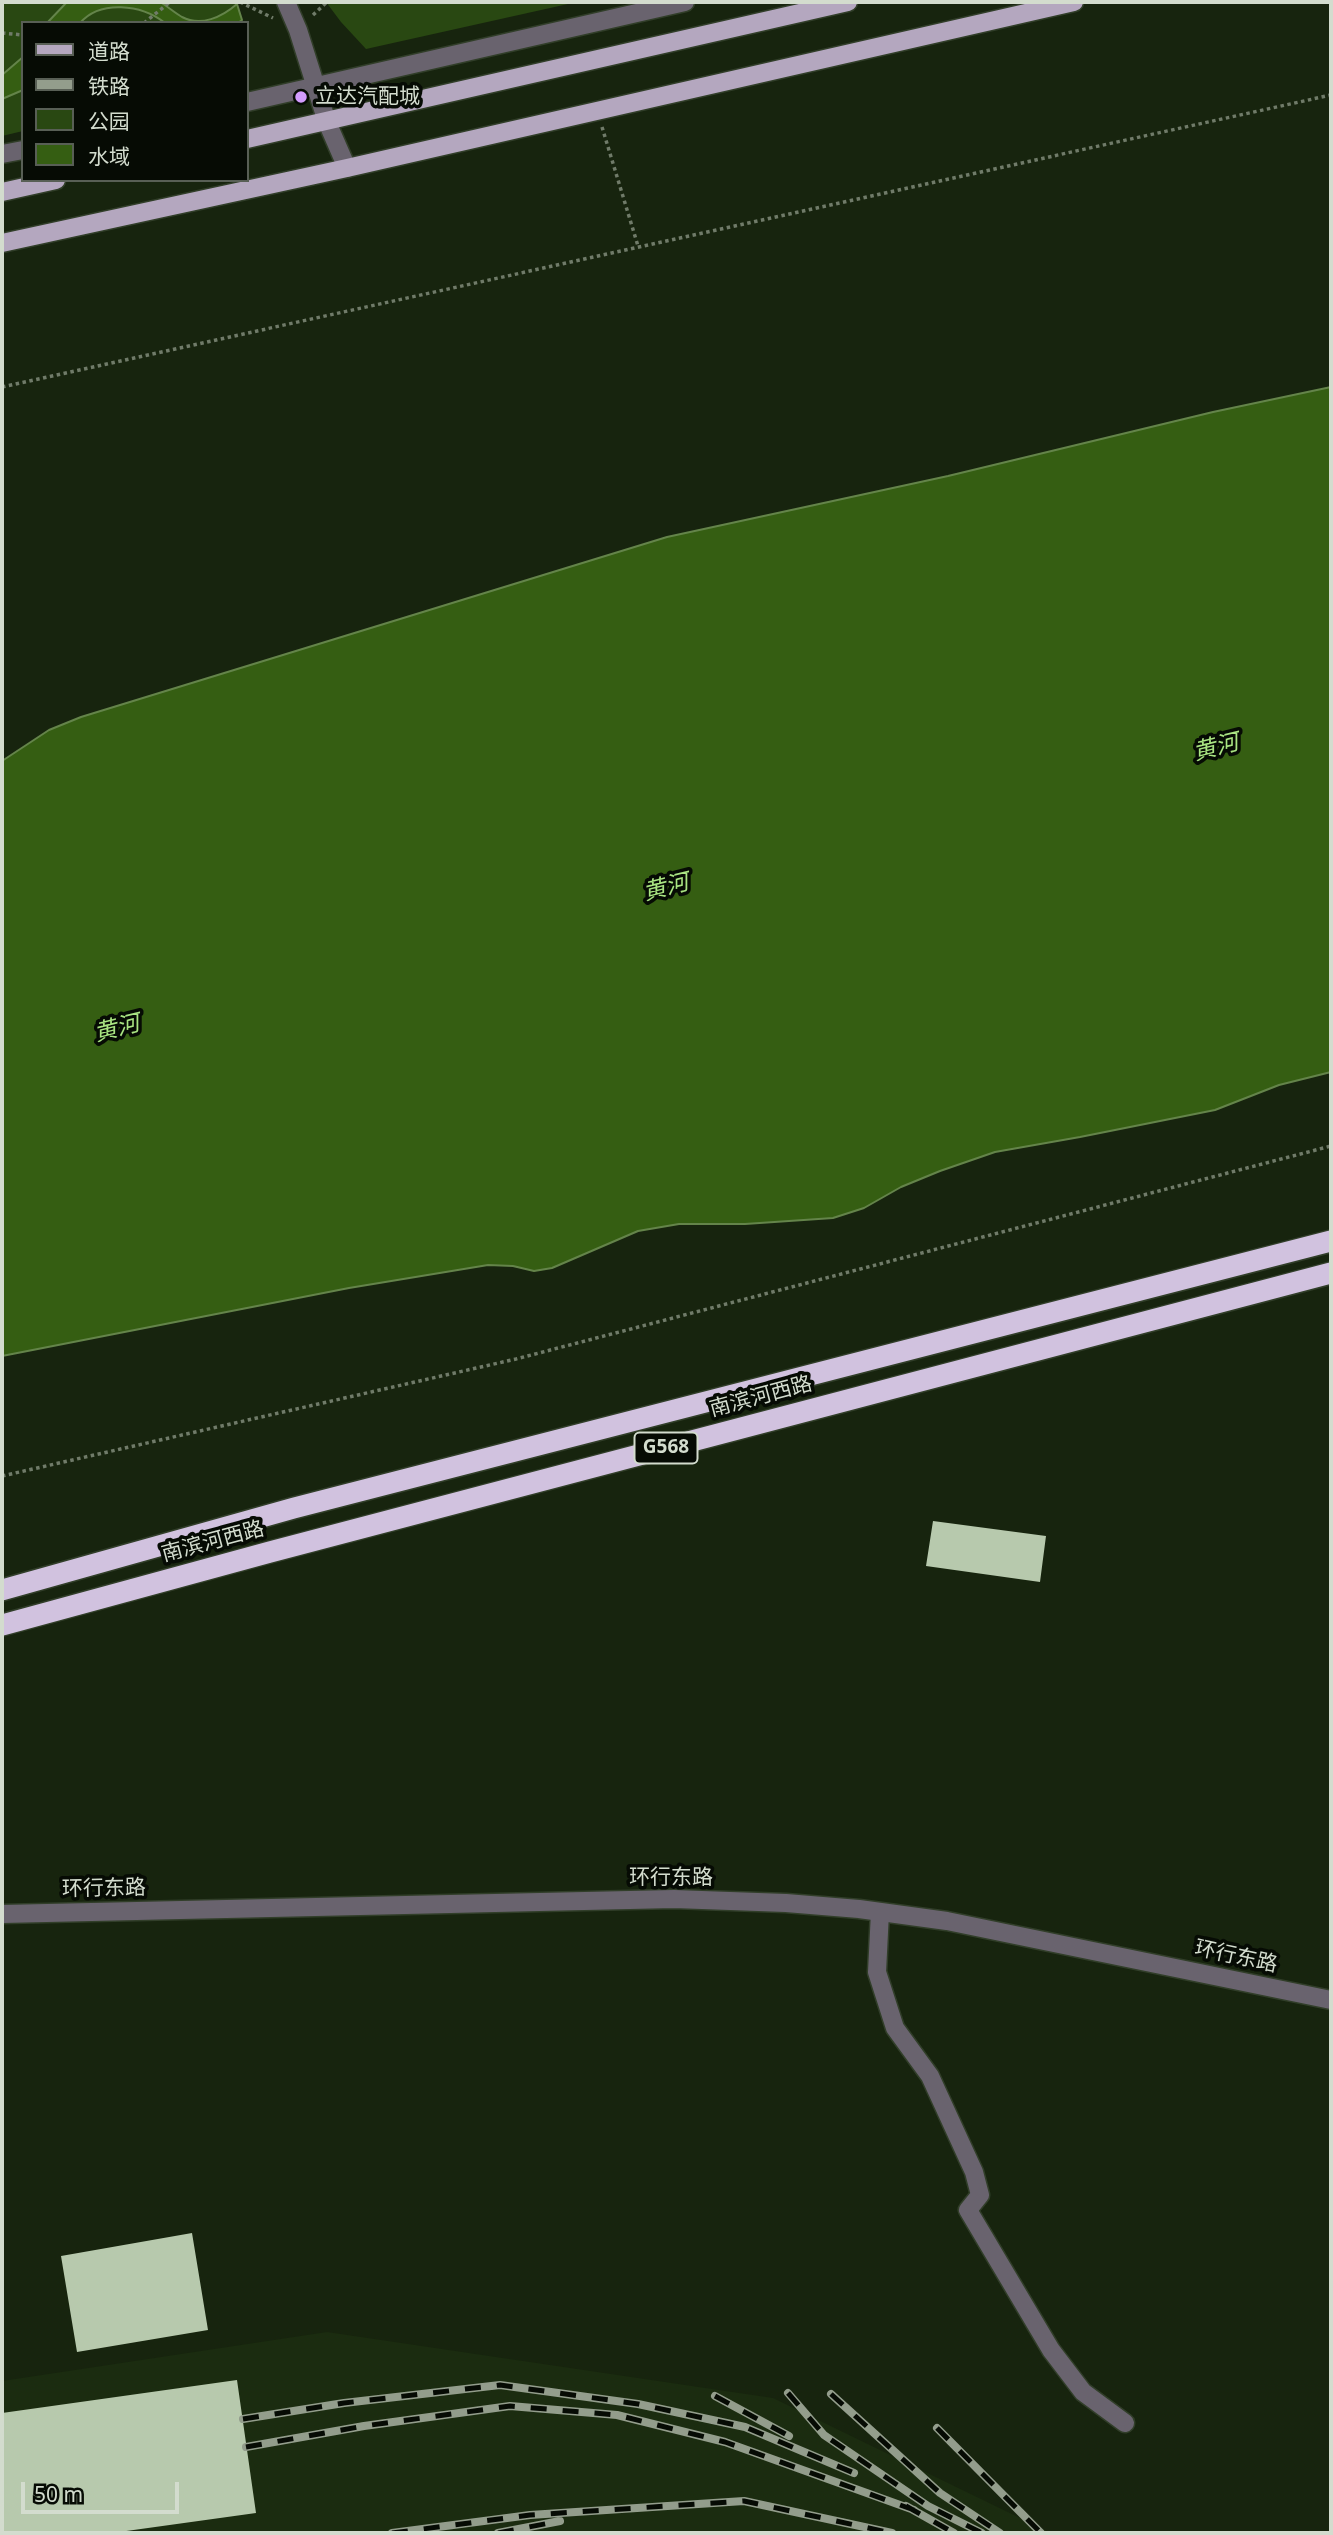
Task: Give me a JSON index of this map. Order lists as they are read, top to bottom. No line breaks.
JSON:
{"streets":{"highway":["南滨河西路","G568"],"street":["环行东路"]},"water":["黄河"],"places":["立达汽配城"],"legend":["道路","铁路","公园","水域"],"scale_bar":"50 m"}
